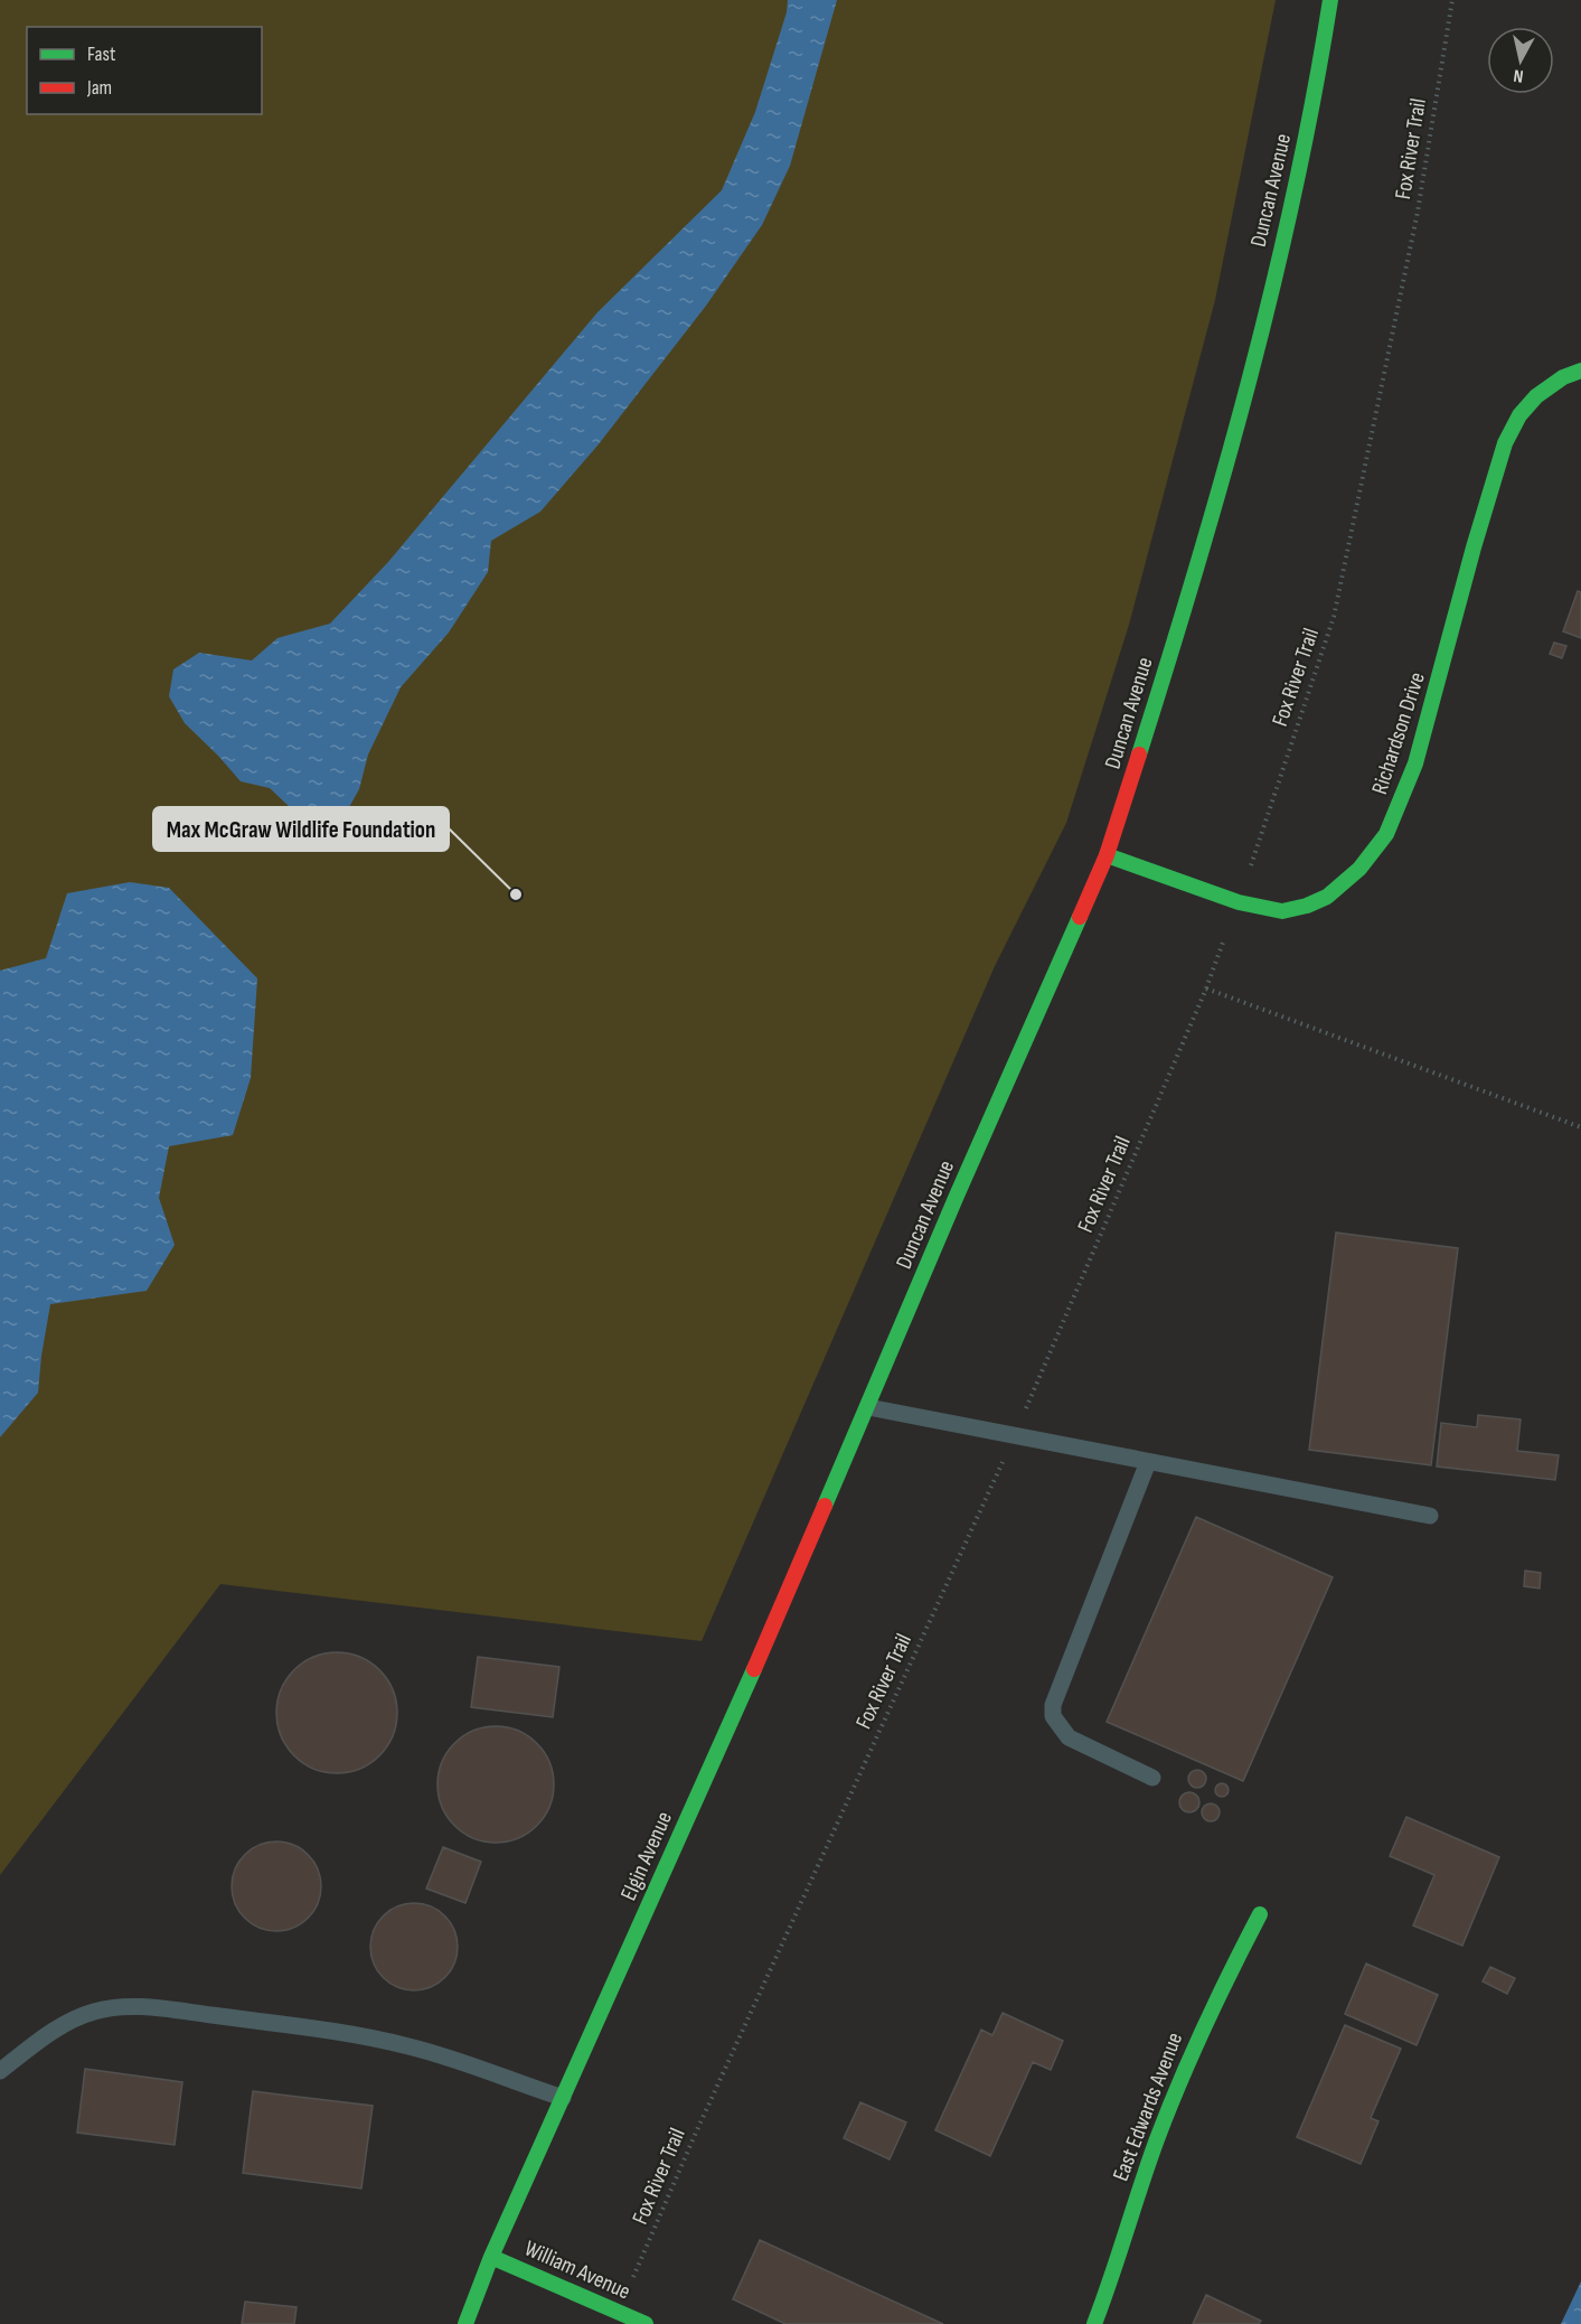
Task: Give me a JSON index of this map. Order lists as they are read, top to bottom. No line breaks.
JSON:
{"streets":{"street":["Duncan Avenue","Richardson Drive","Elgin Avenue","East Edwards Avenue","William Avenue"],"path":["Fox River Trail"]},"crossings":[["Fox River Trail","Richardson Drive"],["Fox River Trail","William Avenue"],["Duncan Avenue","Richardson Drive"],["Duncan Avenue","Elgin Avenue"],["Elgin Avenue","William Avenue"]],"places":["Max McGraw Wildlife Foundation"],"legend":["Fast","Jam"],"north":"bottom"}
